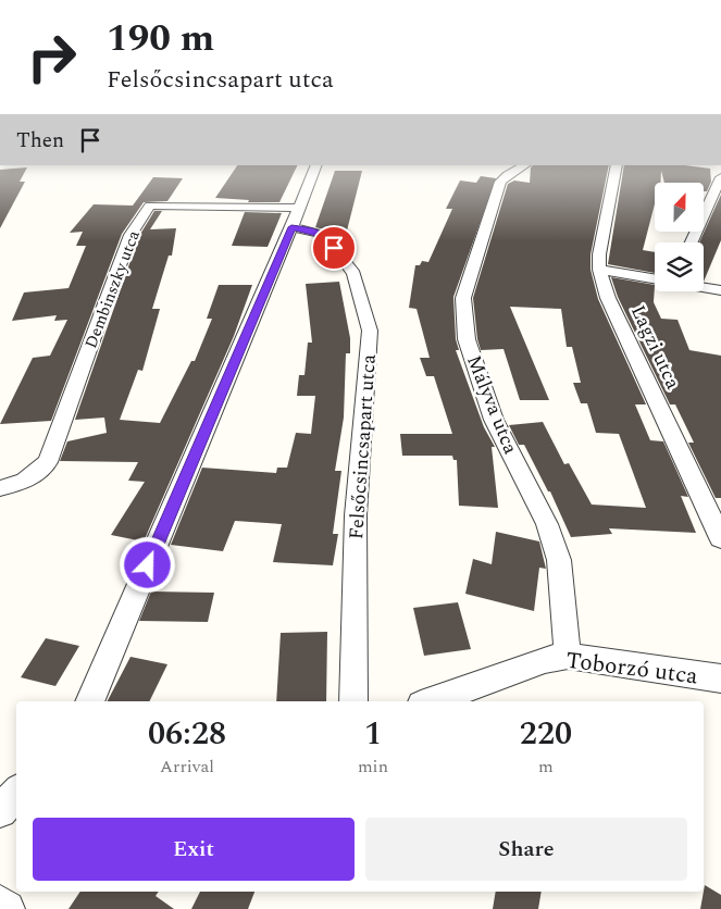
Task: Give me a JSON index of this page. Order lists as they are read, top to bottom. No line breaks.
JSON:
{"streets":{"street":["Dembinszky utca","Lagzi utca","Mályva utca","Felsőcsincsapart utca","Toborzó utca"]},"crossings":[["Mályva utca","Toborzó utca"]],"north":"top","page":{"turn":["190 m","Felsőcsincsapart utca"],"then":"Then","eta":["06:28","Arrival","1","min","220","m"],"buttons":["Exit","Share"]}}
